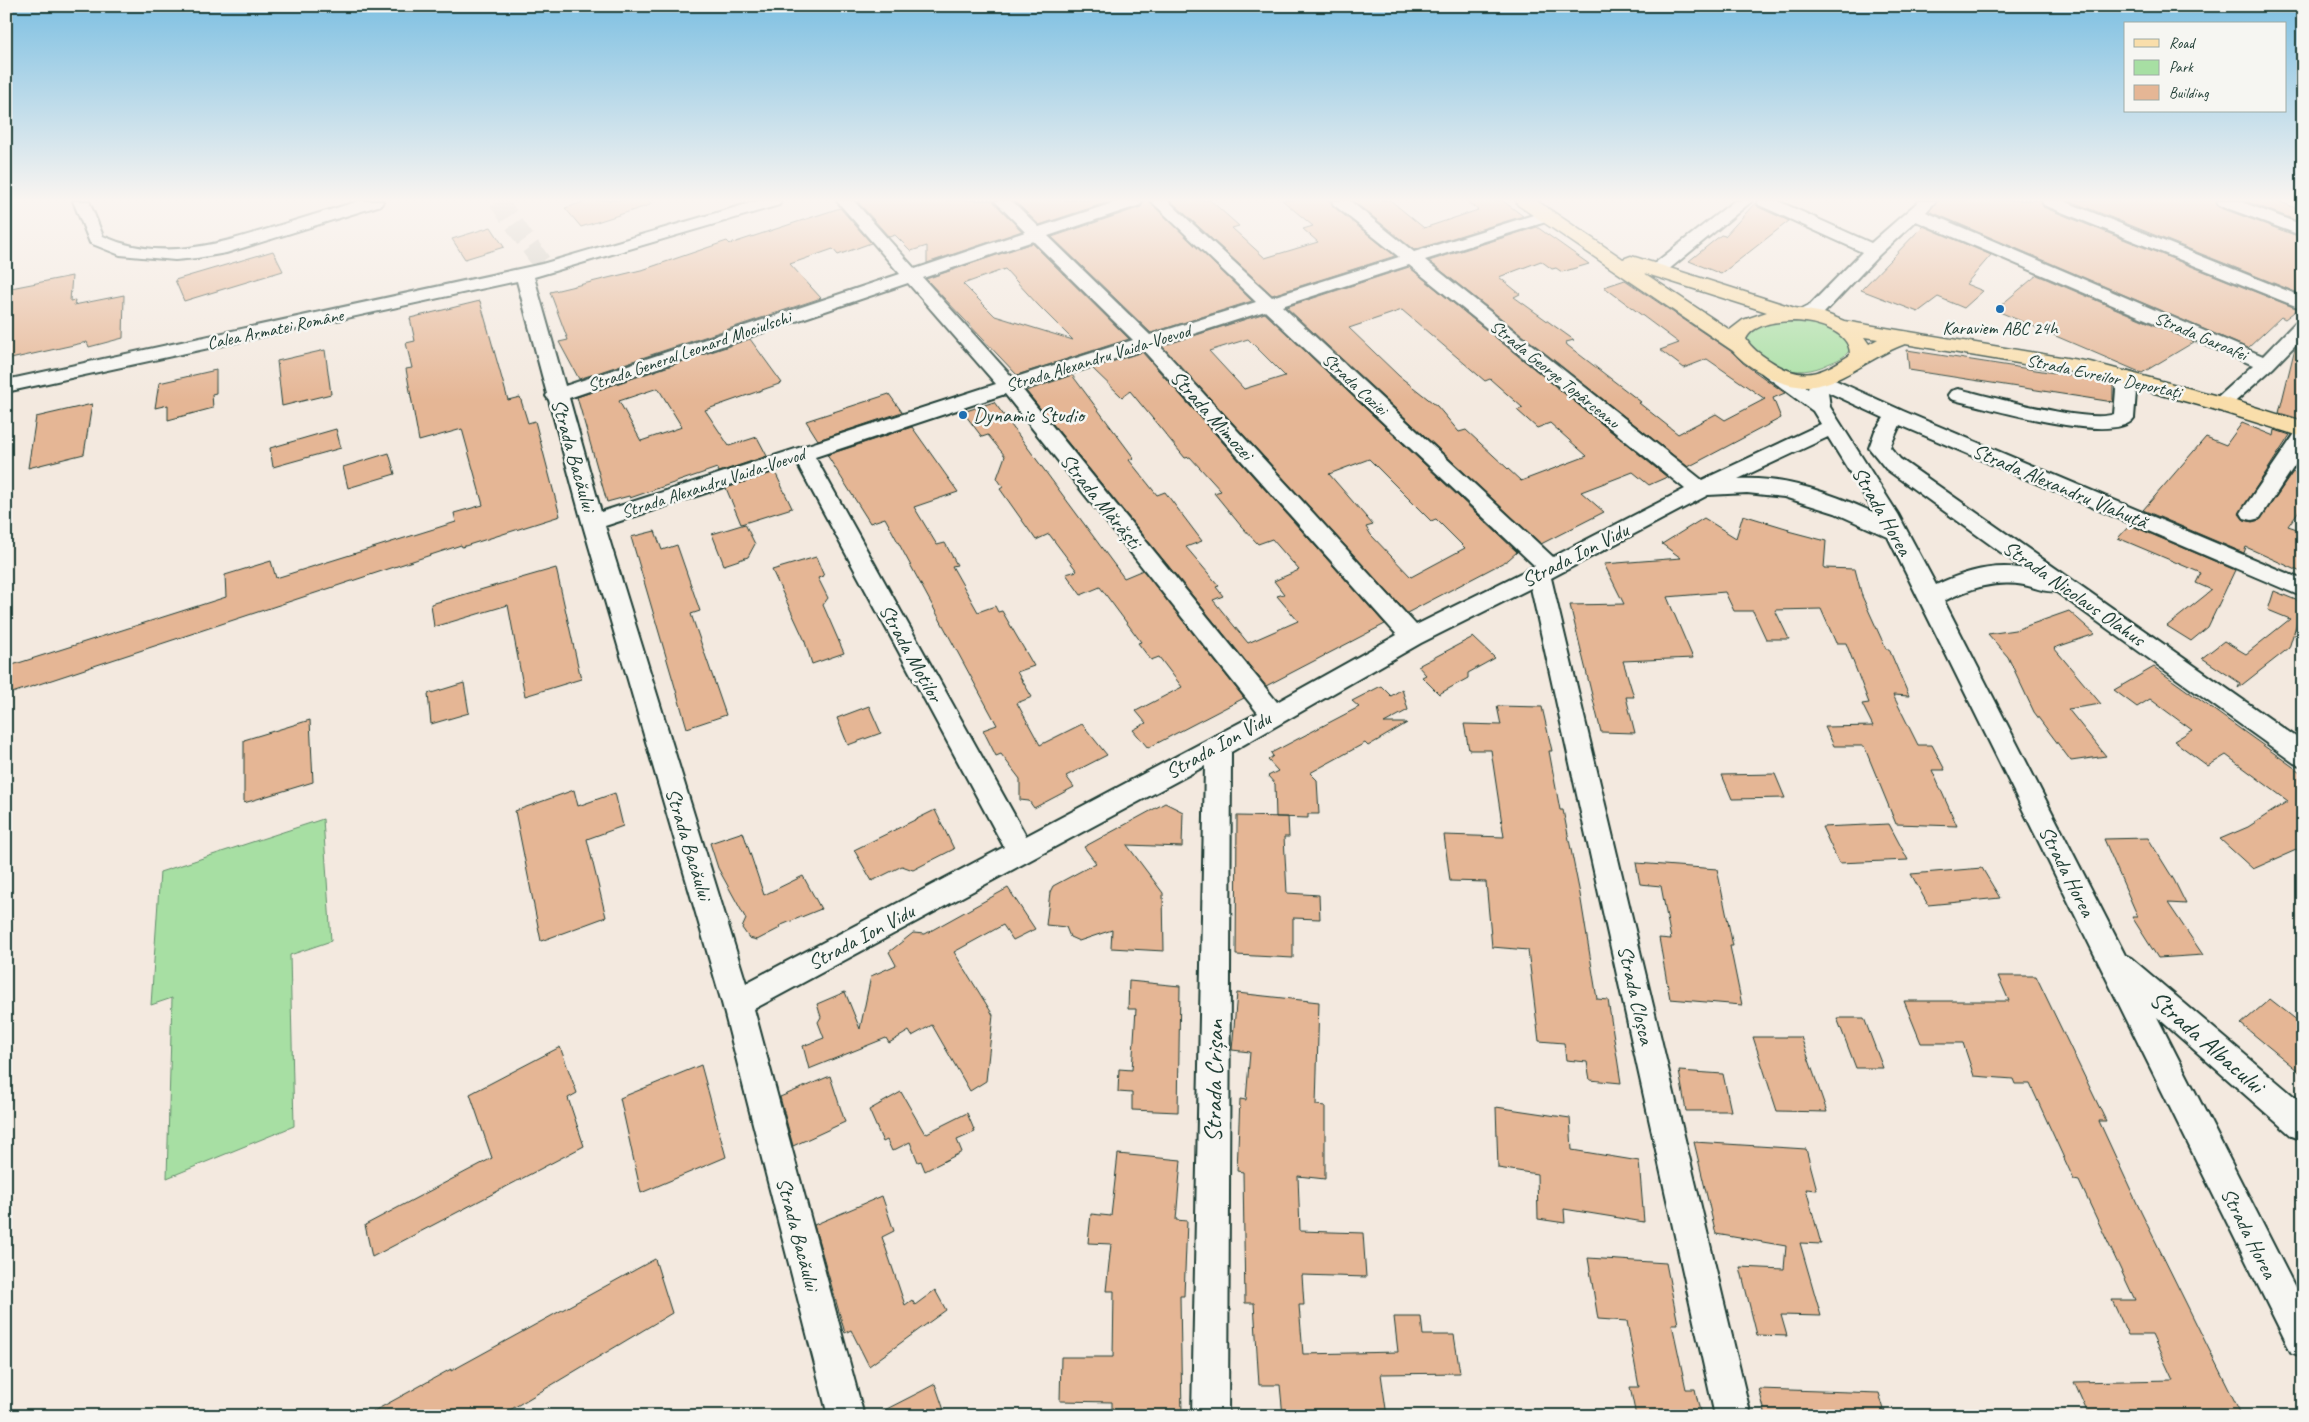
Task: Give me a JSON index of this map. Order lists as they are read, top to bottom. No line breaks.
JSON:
{"streets":{"main road":["Strada Evreilor Deportaţi"],"street":["Calea Armatei Române","Strada Garoafei","Strada General Leonard Mociulschi","Strada Alexandru Vaida-Voevod","Strada George Topârceanu","Strada Coziei","Strada Mimozei","Strada Bacăului","Strada Alexandru Vlahuță","Strada Mărăști","Strada Horea","Strada Ion Vidu","Strada Nicolaus Olahus","Strada Moților","Strada Cloșca","Strada Albacului","Strada Crișan"]},"crossings":[["Calea Armatei Române","Strada Bacăului"],["Strada General Leonard Mociulschi","Strada Bacăului"],["Strada General Leonard Mociulschi","Strada Mărăști"],["Strada Alexandru Vaida-Voevod","Strada Coziei"],["Strada Alexandru Vaida-Voevod","Strada Mimozei"],["Strada Alexandru Vaida-Voevod","Strada Bacăului"],["Strada Alexandru Vaida-Voevod","Strada Mărăști"],["Strada Alexandru Vaida-Voevod","Strada Moților"],["Strada George Topârceanu","Strada Ion Vidu"],["Strada Evreilor Deportaţi","Strada Alexandru Vlahuță"],["Strada Evreilor Deportaţi","Strada Horea"],["Strada Coziei","Strada Ion Vidu"],["Strada Coziei","Strada Cloșca"],["Strada Mimozei","Strada Ion Vidu"],["Strada Bacăului","Strada Ion Vidu"],["Strada Alexandru Vlahuță","Strada Horea"],["Strada Alexandru Vlahuță","Strada Nicolaus Olahus"],["Strada Mărăști","Strada Ion Vidu"],["Strada Horea","Strada Ion Vidu"],["Strada Horea","Strada Albacului"],["Strada Ion Vidu","Strada Moților"],["Strada Ion Vidu","Strada Cloșca"],["Strada Ion Vidu","Strada Crișan"]],"places":["Karaviem ABC 24h","Dynamic Studio"],"legend":["Road","Park","Building"]}
